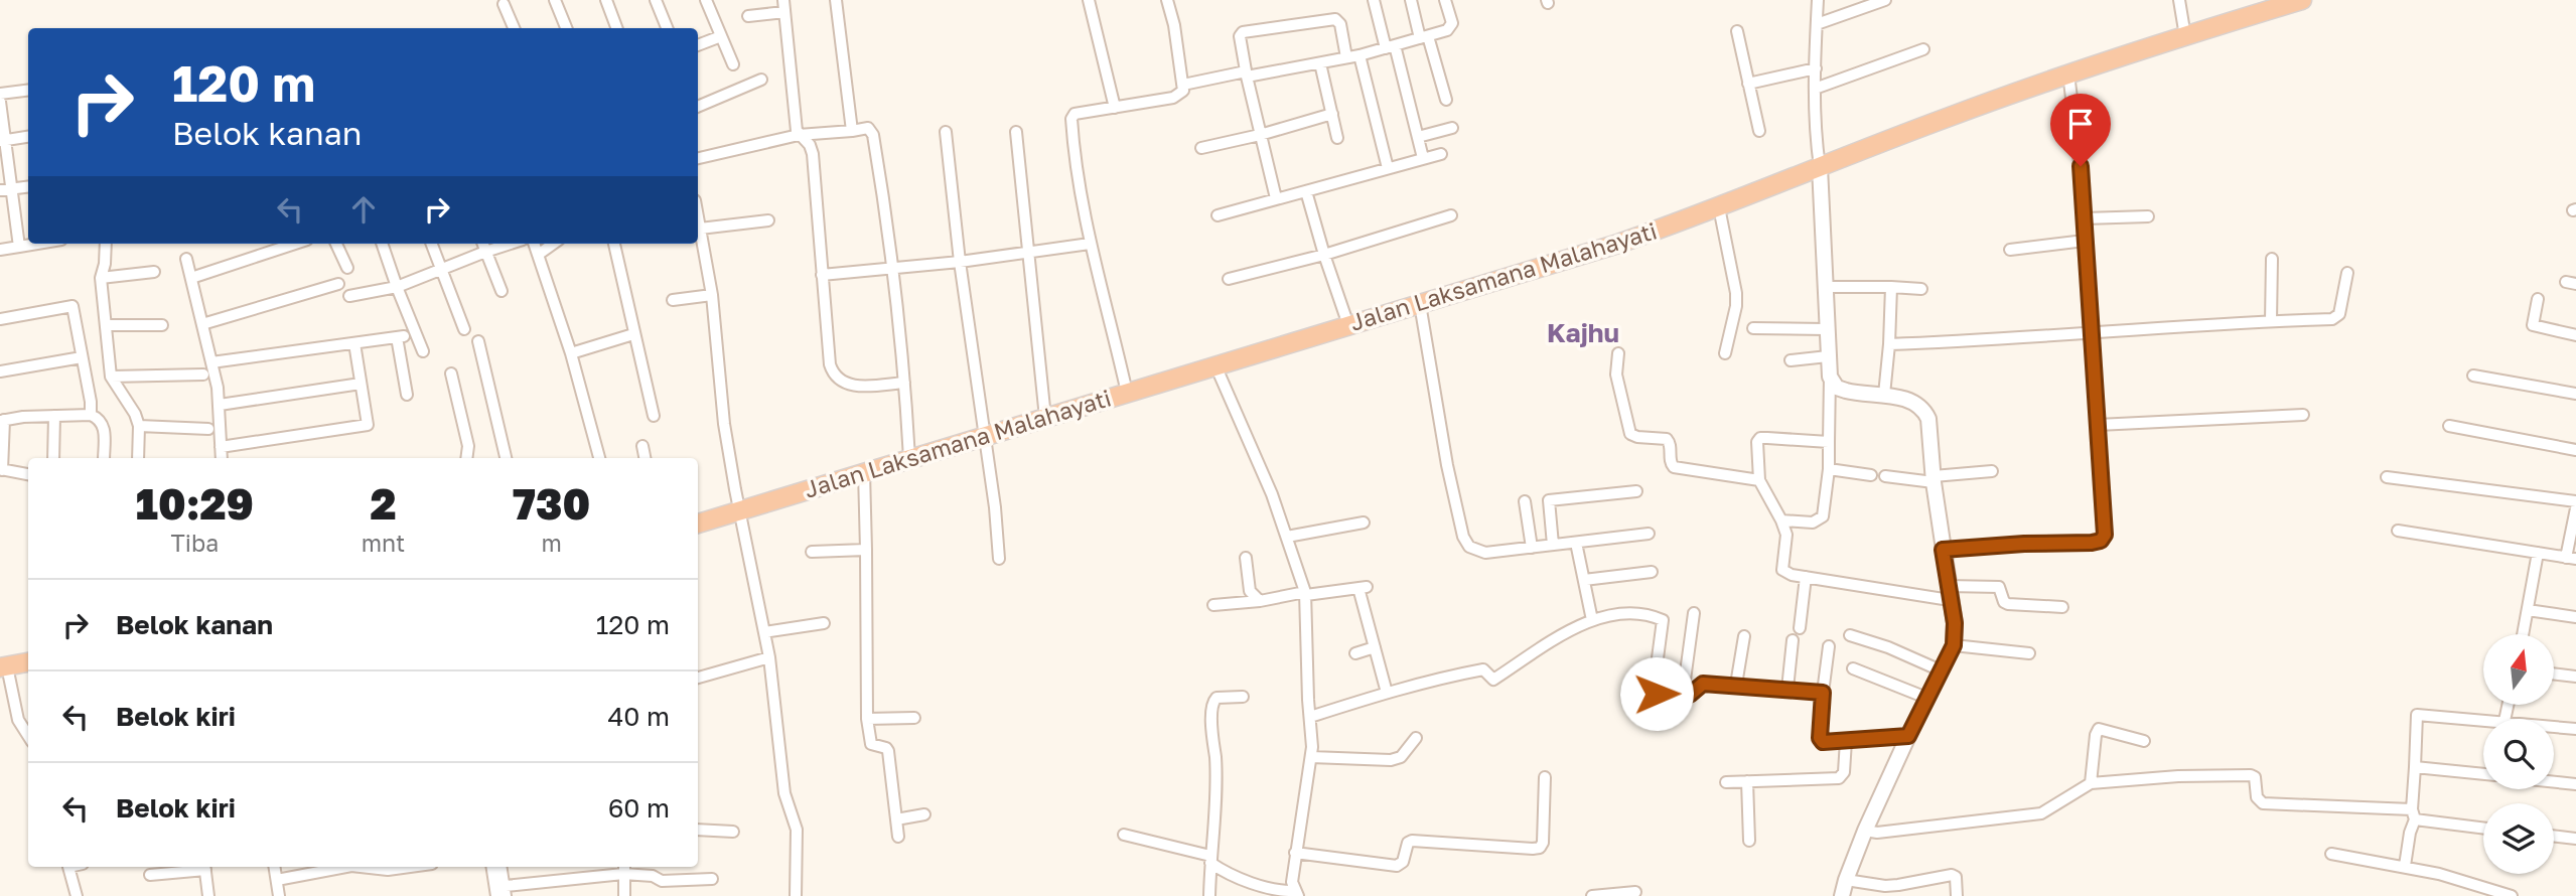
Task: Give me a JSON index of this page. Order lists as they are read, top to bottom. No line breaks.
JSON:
{"streets":{"highway":["Jalan Laksamana Malahayati"]},"districts":["Kajhu"],"north":"top","page":{"turn":["120 m","Belok kanan"],"eta":["10:29","Tiba","2","mnt","730","m"],"list":[{"name":"Belok kanan","value":"120 m"},{"name":"Belok kiri","value":"40 m"},{"name":"Belok kiri","value":"60 m"}]}}
